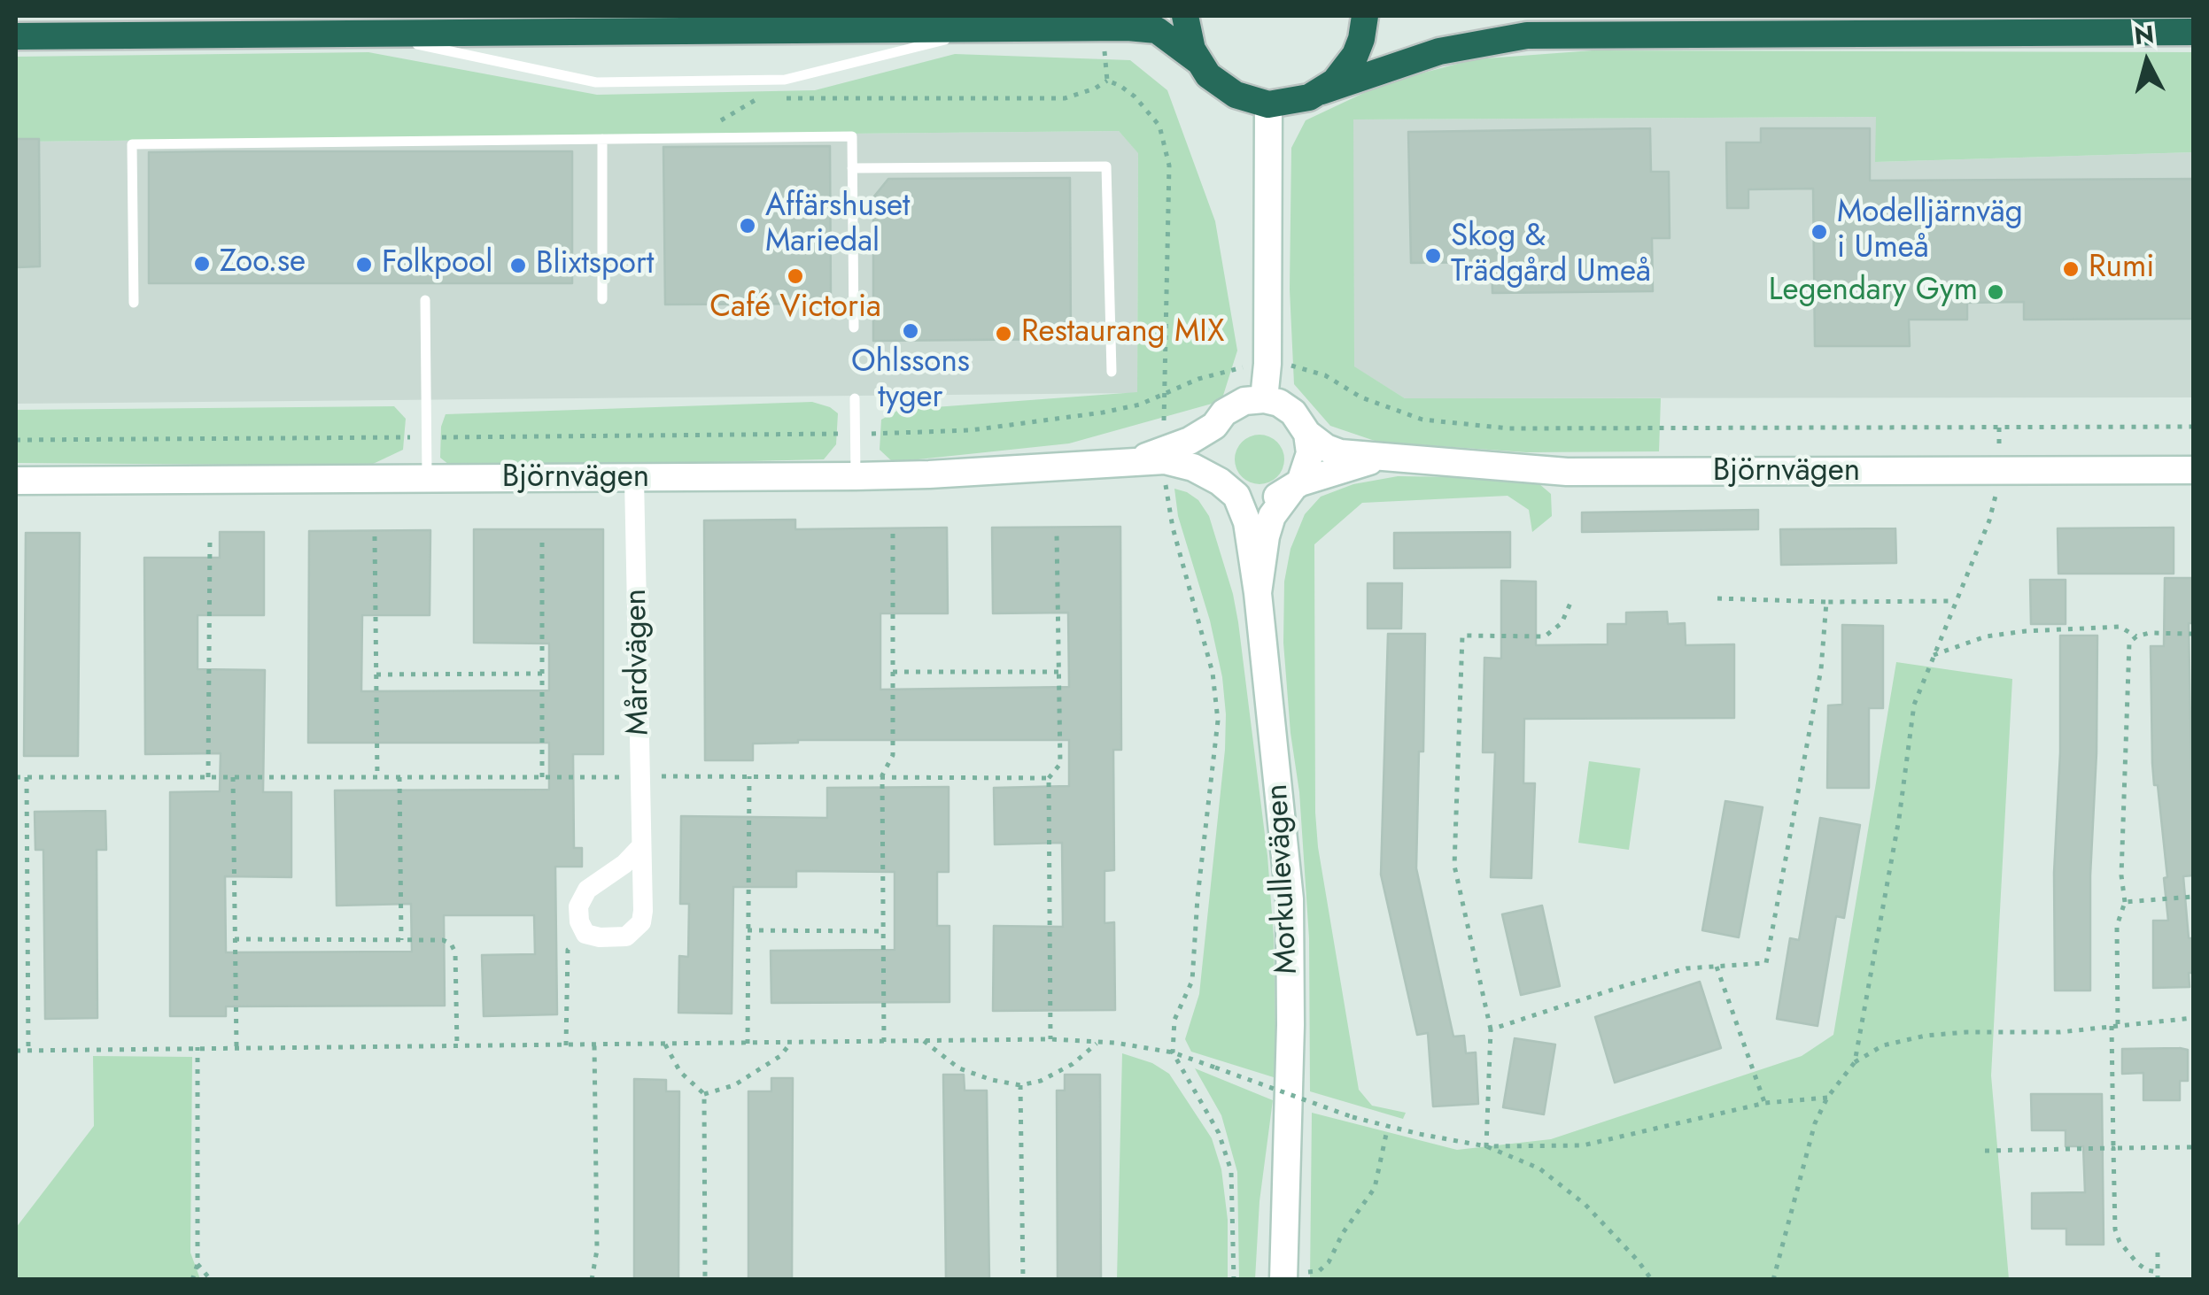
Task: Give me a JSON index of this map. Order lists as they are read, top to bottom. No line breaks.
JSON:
{"streets":{"street":["Björnvägen","Mårdvägen","Morkullevägen"]},"crossings":[["Björnvägen","Mårdvägen"],["Björnvägen","Morkullevägen"]],"places":["Affärshuset Mariedal","Modelljärnväg i Umeå","Skog & Trädgård Umeå","Zoo.se","Folkpool","Blixtsport","Rumi","Café Victoria","Legendary Gym","Ohlssons tyger","Restaurang MIX"],"north":"top"}
